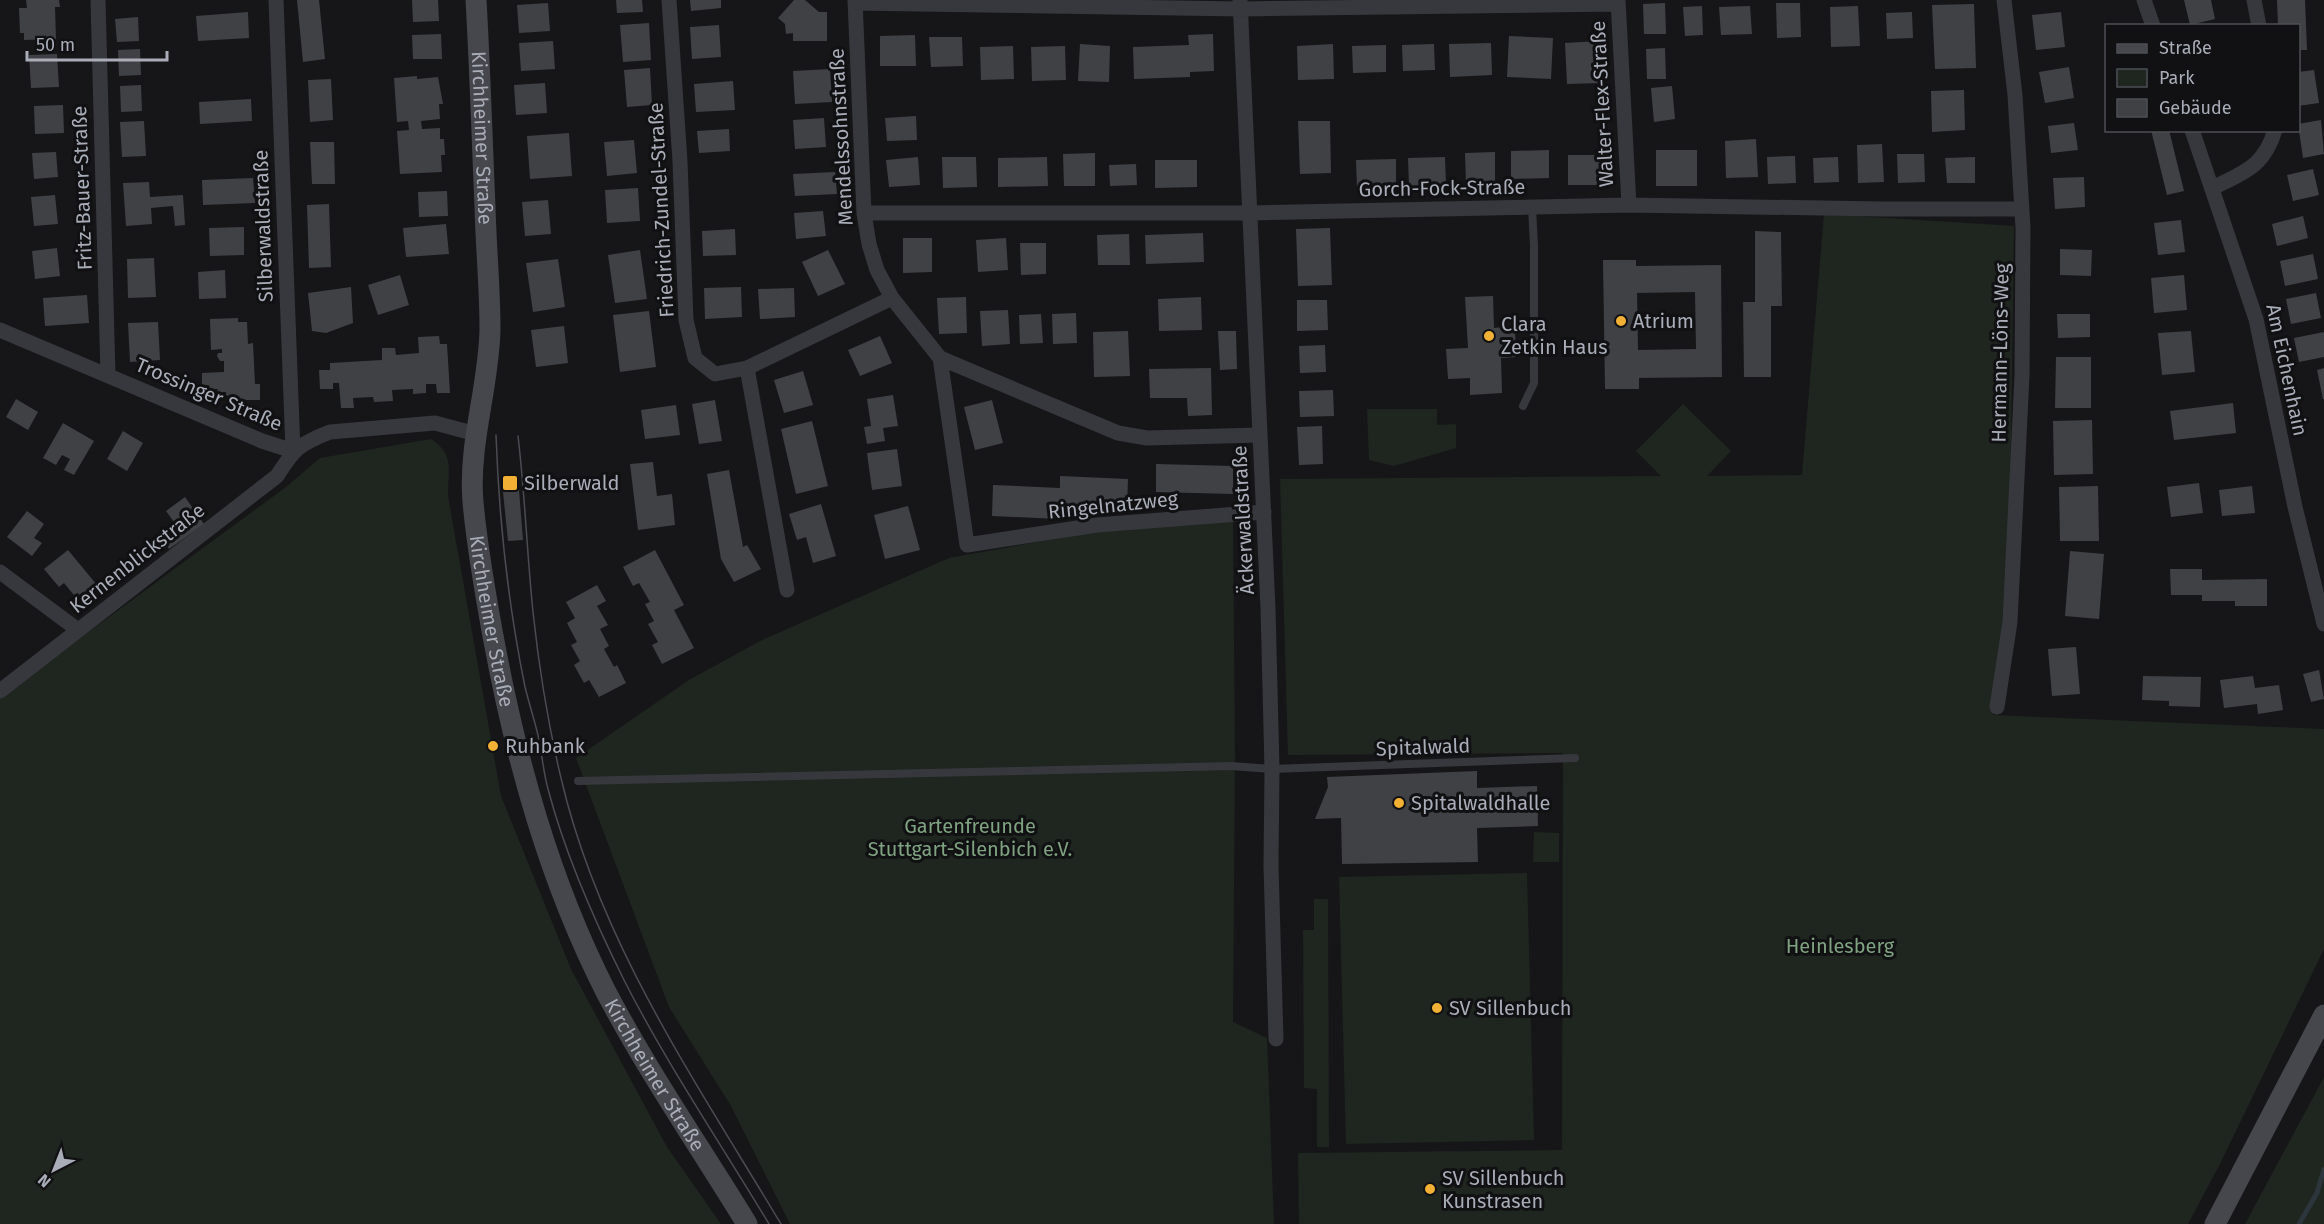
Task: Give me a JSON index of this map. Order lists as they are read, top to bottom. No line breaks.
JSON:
{"streets":{"main road":["Kirchheimer Straße"],"street":["Walter-Flex-Straße","Mendelssohnstraße","Fritz-Bauer-Straße","Gorch-Fock-Straße","Friedrich-Zundel-Straße","Silberwaldstraße","Hermann-Löns-Weg","Am Eichenhain","Trossinger Straße","Ringelnatzweg","Äckerwaldstraße","Kernenblickstraße"],"lane":["Spitalwald"]},"crossings":[["Walter-Flex-Straße","Gorch-Fock-Straße"],["Mendelssohnstraße","Gorch-Fock-Straße"],["Mendelssohnstraße","Friedrich-Zundel-Straße"],["Mendelssohnstraße","Ringelnatzweg"],["Mendelssohnstraße","Äckerwaldstraße"],["Kirchheimer Straße","Trossinger Straße"],["Fritz-Bauer-Straße","Trossinger Straße"],["Gorch-Fock-Straße","Hermann-Löns-Weg"],["Gorch-Fock-Straße","Äckerwaldstraße"],["Silberwaldstraße","Trossinger Straße"],["Silberwaldstraße","Kernenblickstraße"],["Trossinger Straße","Kernenblickstraße"],["Ringelnatzweg","Äckerwaldstraße"],["Äckerwaldstraße","Spitalwald"]],"parks":["Gartenfreunde Stuttgart-Silenbich e.V.","Heinlesberg"],"places":{"other":["Atrium","Clara Zetkin Haus","Ruhbank","Spitalwaldhalle","SV Sillenbuch","SV Sillenbuch Kunstrasen"],"transit":["Silberwald"]},"legend":["Straße","Park","Gebäude"],"scale_bar":"50 m","north":"bottom left"}
